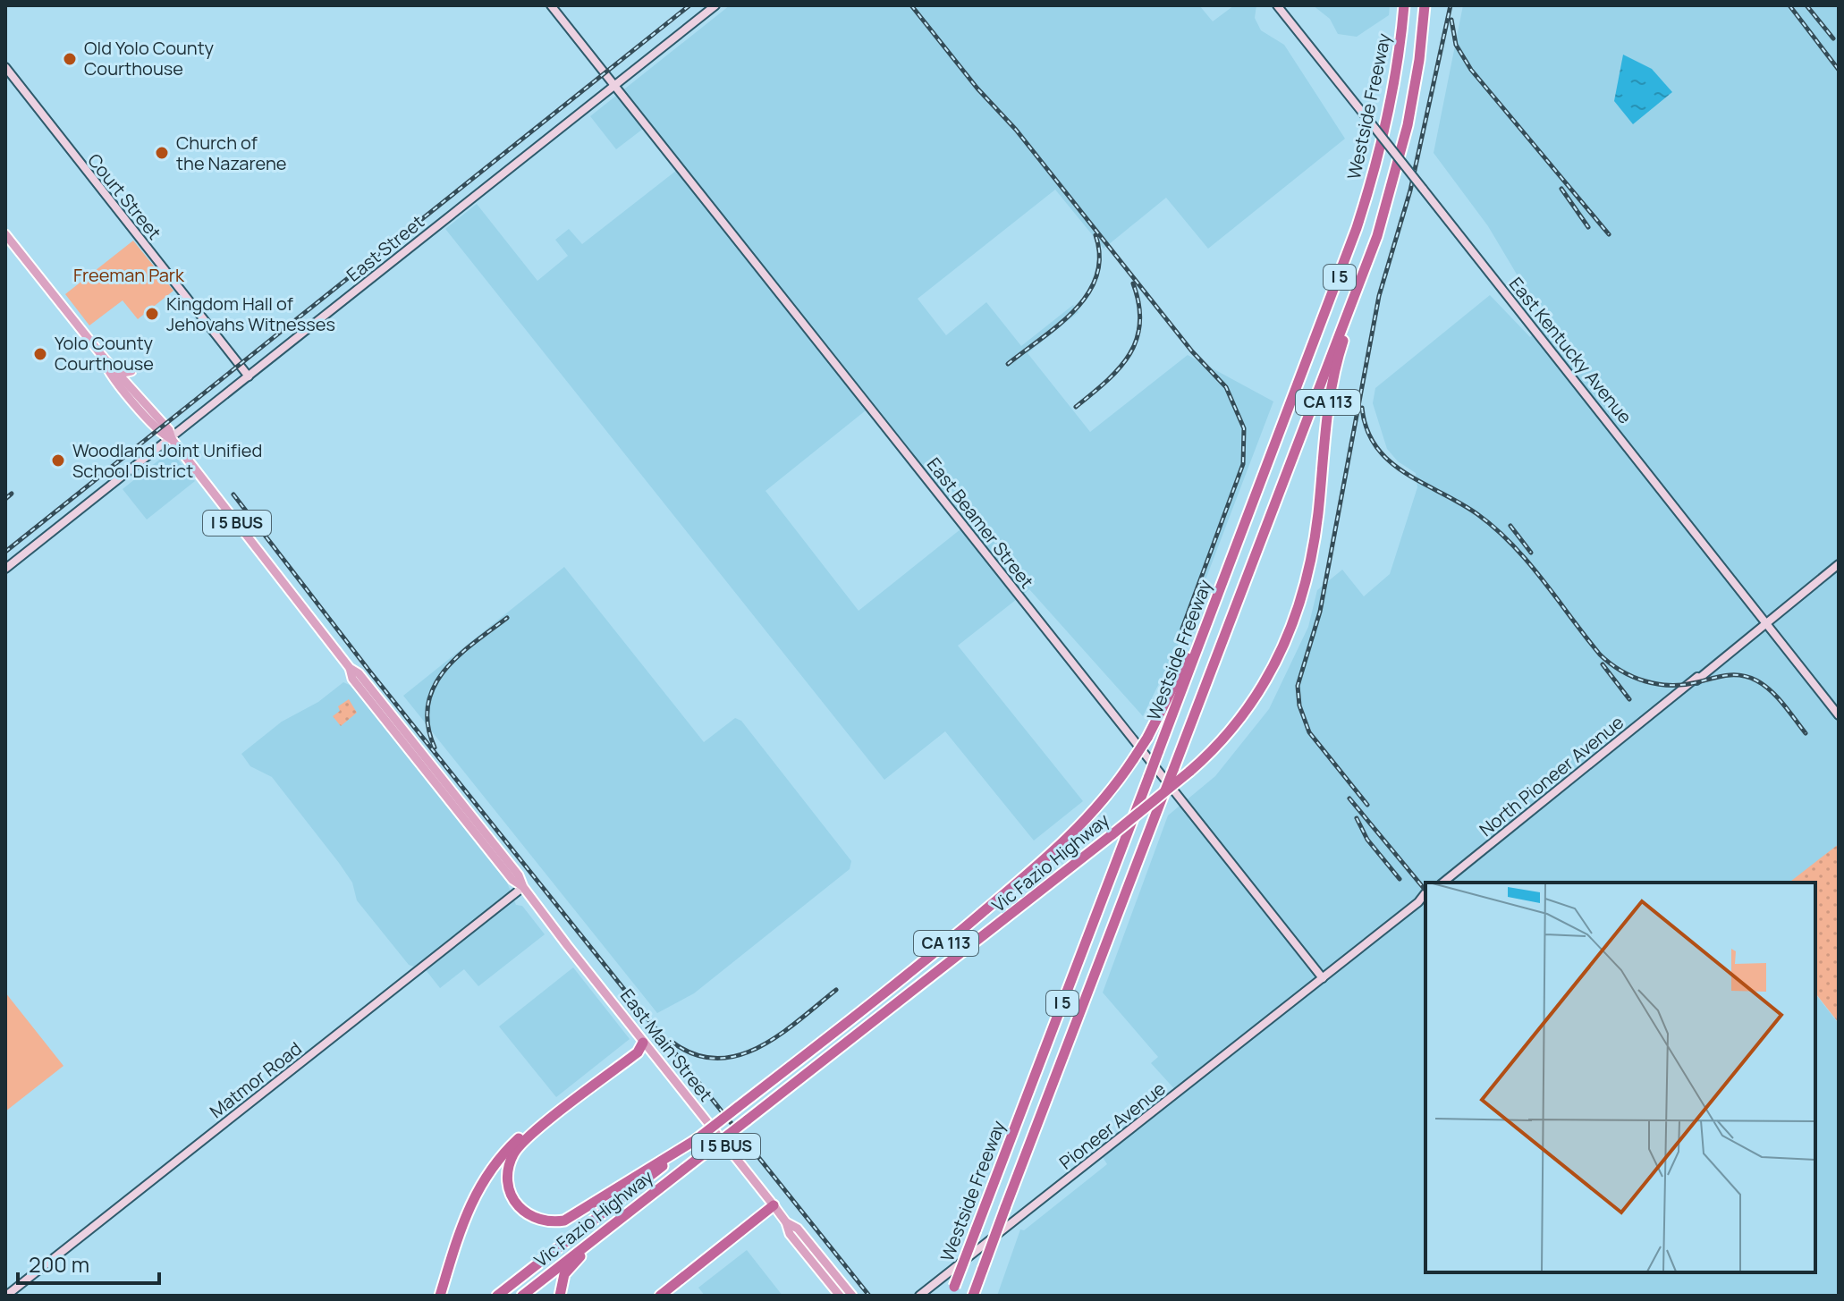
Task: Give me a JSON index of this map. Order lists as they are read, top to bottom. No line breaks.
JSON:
{"streets":{"highway":["Westside Freeway","I 5","CA 113","Vic Fazio Highway"],"main road":["I 5 BUS","East Main Street"],"street":["Court Street","East Street","East Kentucky Avenue","East Beamer Street","North Pioneer Avenue","Matmor Road","Pioneer Avenue"]},"crossings":[["Westside Freeway","Vic Fazio Highway"],["Court Street","East Street"],["East Street","I 5 BUS"],["East Street","East Beamer Street"],["East Street","East Main Street"],["East Kentucky Avenue","North Pioneer Avenue"],["I 5 BUS","East Main Street"],["East Beamer Street","Pioneer Avenue"],["East Main Street","Matmor Road"]],"parks":["Freeman Park"],"places":["Old Yolo County Courthouse","Church of the Nazarene","Kingdom Hall of Jehovahs Witnesses","Yolo County Courthouse","Woodland Joint Unified School District"],"scale_bar":"200 m"}
